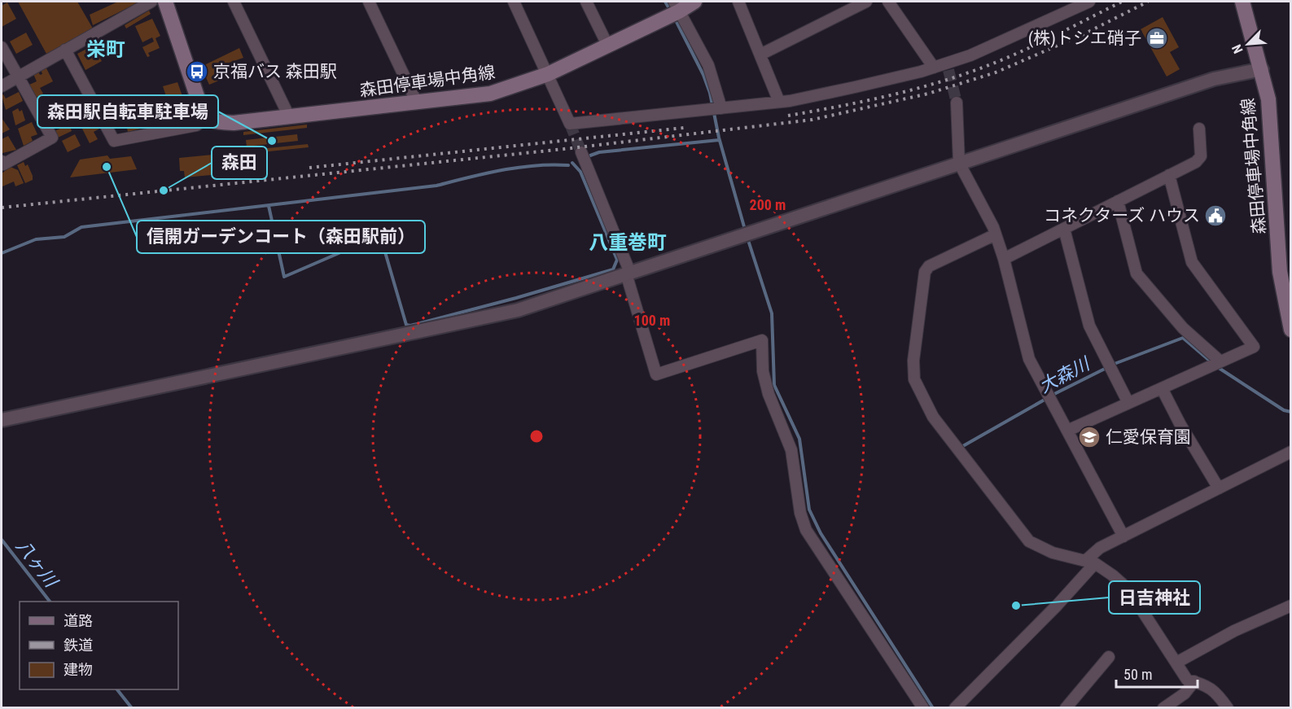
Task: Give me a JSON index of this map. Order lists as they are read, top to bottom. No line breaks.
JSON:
{"streets":{"main road":["森田停車場中角線"]},"districts":["栄町","八重巻町"],"water":["大森川","八ヶ川"],"places":{"office":["(株)トシエ硝子"],"bus stop":["京福バス 森田駅"],"other":["森田駅自転車駐車場","信開ガーデンコート（森田駅前）","森田","日吉神社"],"public building":["コネクターズ ハウス"],"school or university":["仁愛保育園"]},"legend":["道路","鉄道","建物"],"scale_bar":"50 m","north":"bottom left","rings":["200 m","100 m"]}
